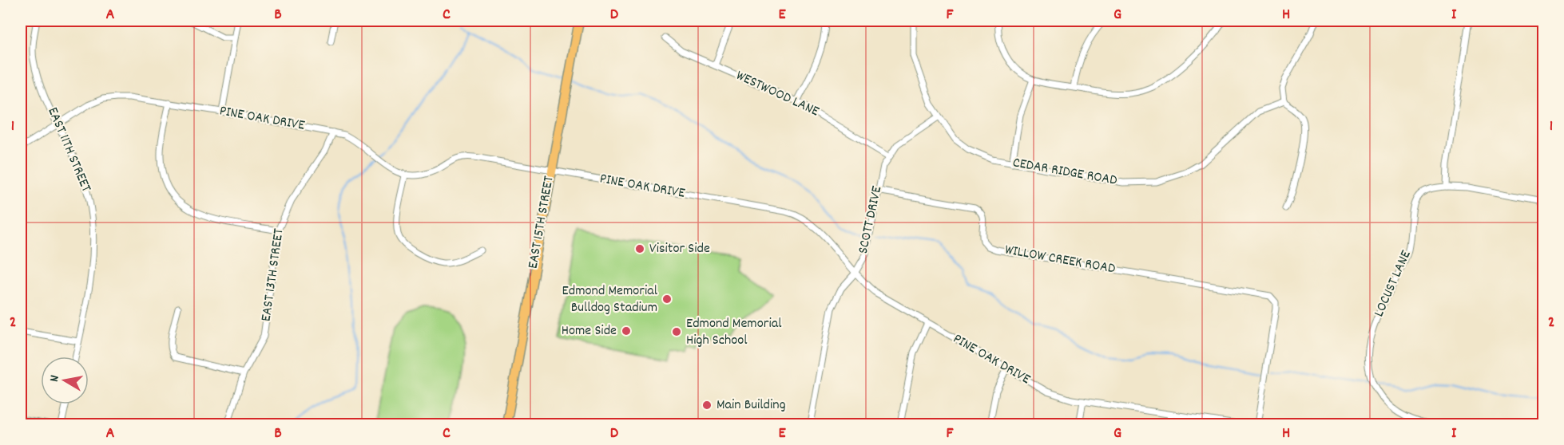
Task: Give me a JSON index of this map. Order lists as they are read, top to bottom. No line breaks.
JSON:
{"streets":{"main road":["EAST 15TH STREET"],"street":["WESTWOOD LANE","PINE OAK DRIVE","EAST 11TH STREET","CEDAR RIDGE ROAD","SCOTT DRIVE","WILLOW CREEK ROAD","EAST 13TH STREET","LOCUST LANE"]},"crossings":[["WESTWOOD LANE","SCOTT DRIVE"],["PINE OAK DRIVE","EAST 11TH STREET"],["PINE OAK DRIVE","SCOTT DRIVE"],["PINE OAK DRIVE","EAST 15TH STREET"],["PINE OAK DRIVE","EAST 13TH STREET"],["CEDAR RIDGE ROAD","SCOTT DRIVE"],["SCOTT DRIVE","WILLOW CREEK ROAD"]],"places":["Visitor Side","Edmond Memorial Bulldog Stadium","Home Side","Edmond Memorial High School","Main Building"],"north":"left","grid":{"columns":["A","B","C","D","E","F","G","H","I"],"rows":["1","2"]}}
